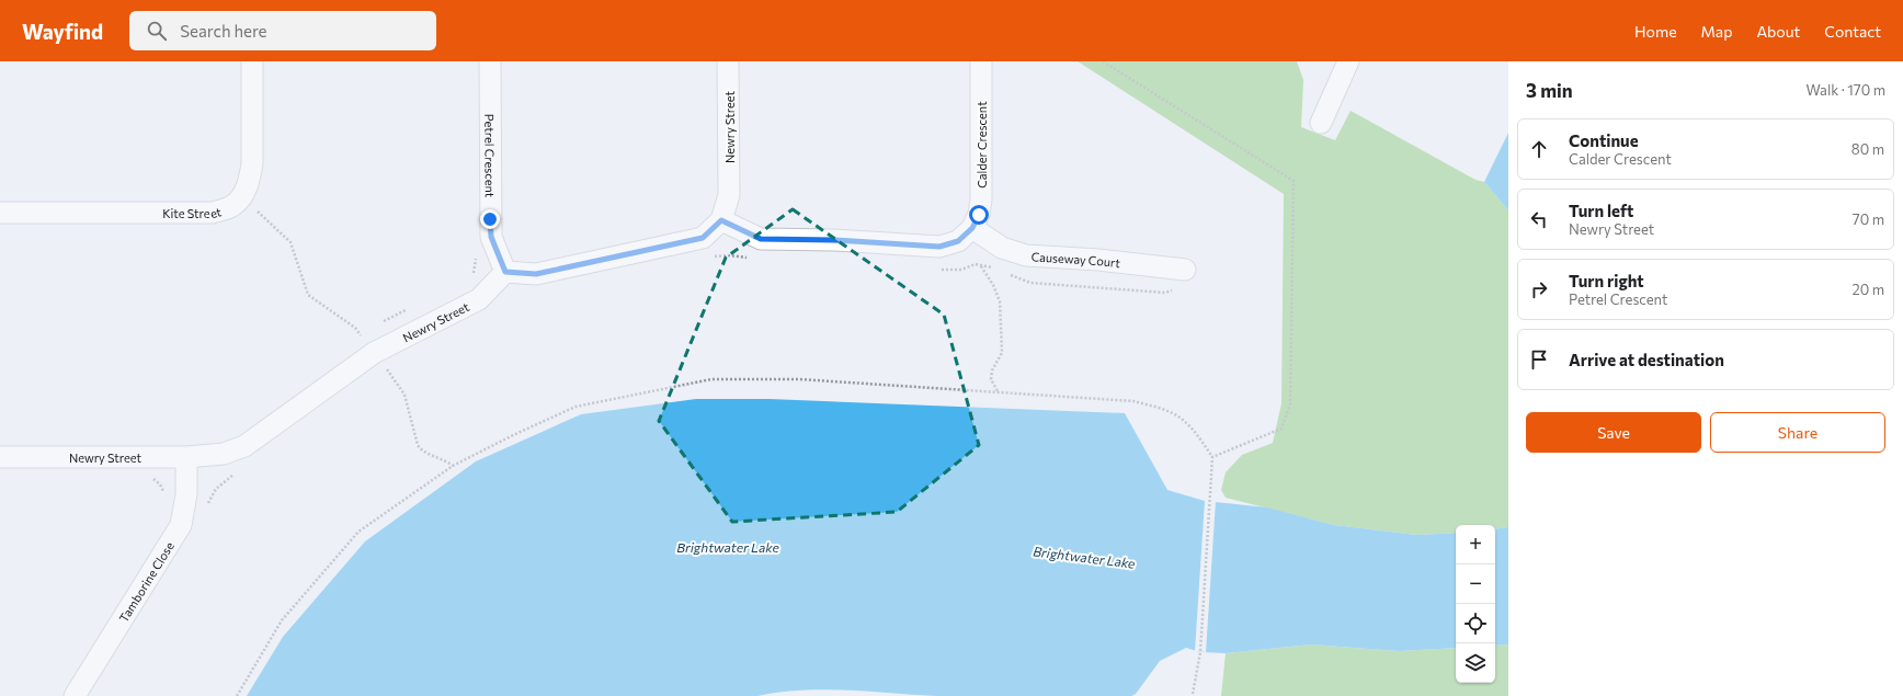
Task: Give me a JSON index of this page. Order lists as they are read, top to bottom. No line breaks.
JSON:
{"streets":{"street":["Newry Street","Calder Crescent","Petrel Crescent","Kite Street","Causeway Court","Tamborine Close"]},"crossings":[["Newry Street","Calder Crescent"],["Newry Street","Petrel Crescent"],["Newry Street","Tamborine Close"],["Calder Crescent","Causeway Court"]],"water":["Brightwater Lake"],"page":{"header":"Wayfind","search":"Search here","nav":["Home","Map","About","Contact"],"heading":["3 min","Walk · 170 m"],"list":[["Continue","Calder Crescent","80 m"],["Turn left","Newry Street","70 m"],["Turn right","Petrel Crescent","20 m"],"Arrive at destination"],"buttons":["Save","Share"],"map_buttons":["+","−"]}}
